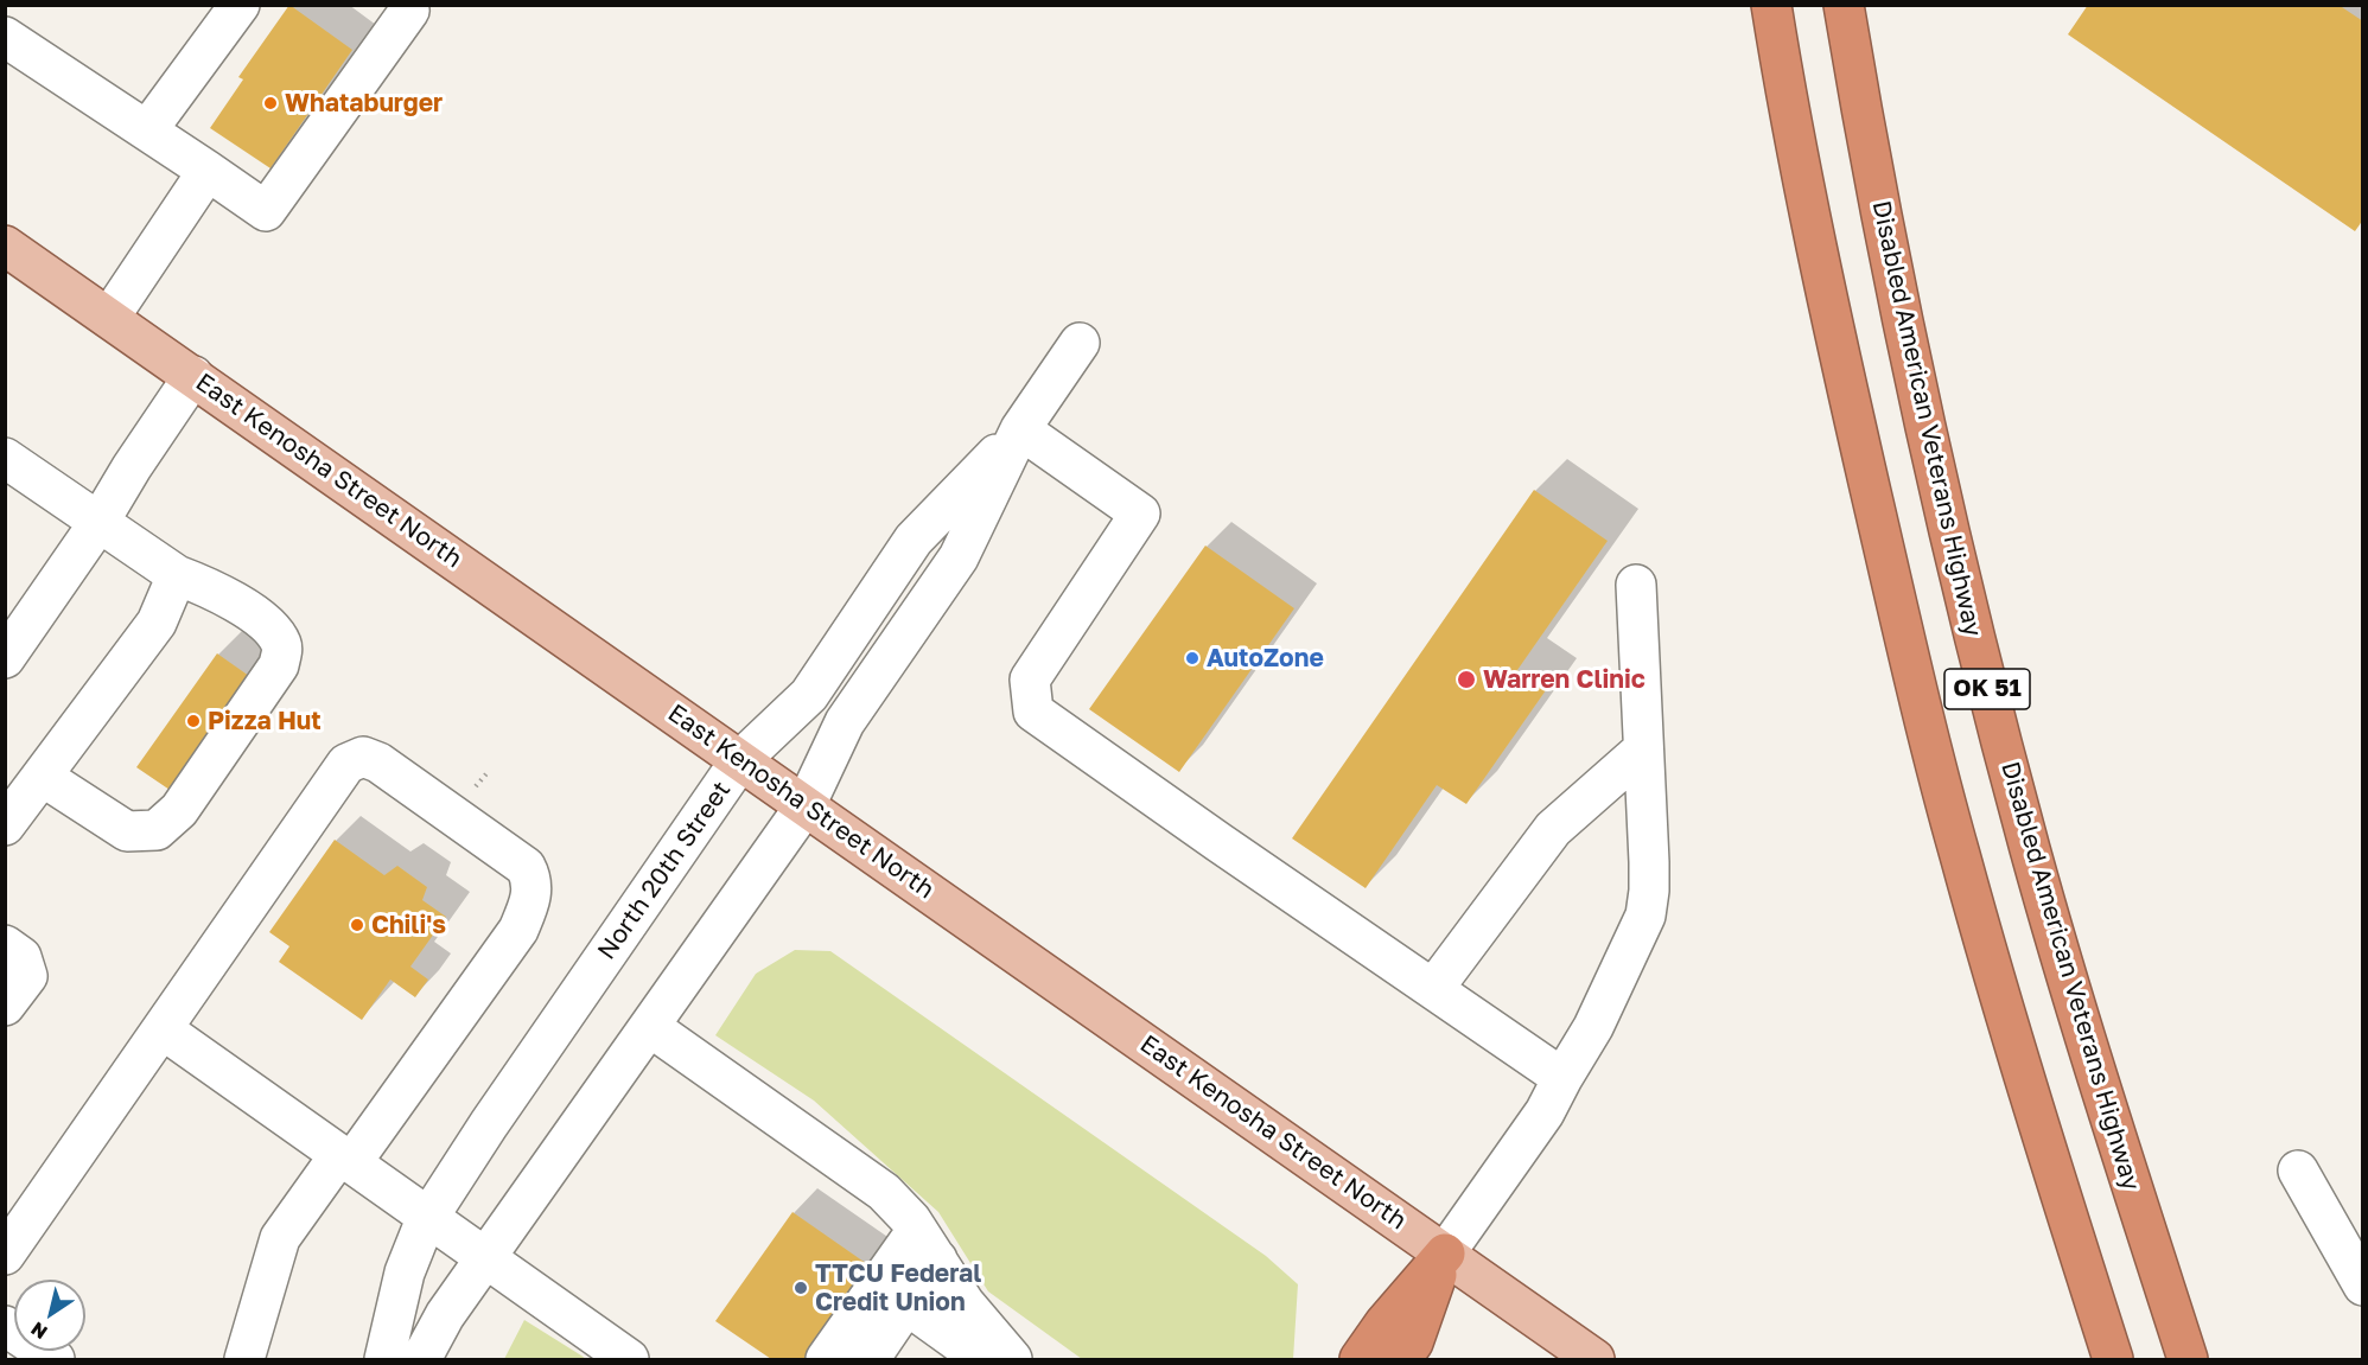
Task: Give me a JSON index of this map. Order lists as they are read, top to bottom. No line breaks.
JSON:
{"streets":{"highway":["Disabled American Veterans Highway","OK 51"],"main road":["East Kenosha Street North"],"street":["North 20th Street"]},"crossings":[["East Kenosha Street North","North 20th Street"]],"places":["Whataburger","AutoZone","Warren Clinic","Pizza Hut","Chili's","TTCU Federal Credit Union"],"north":"bottom left"}
